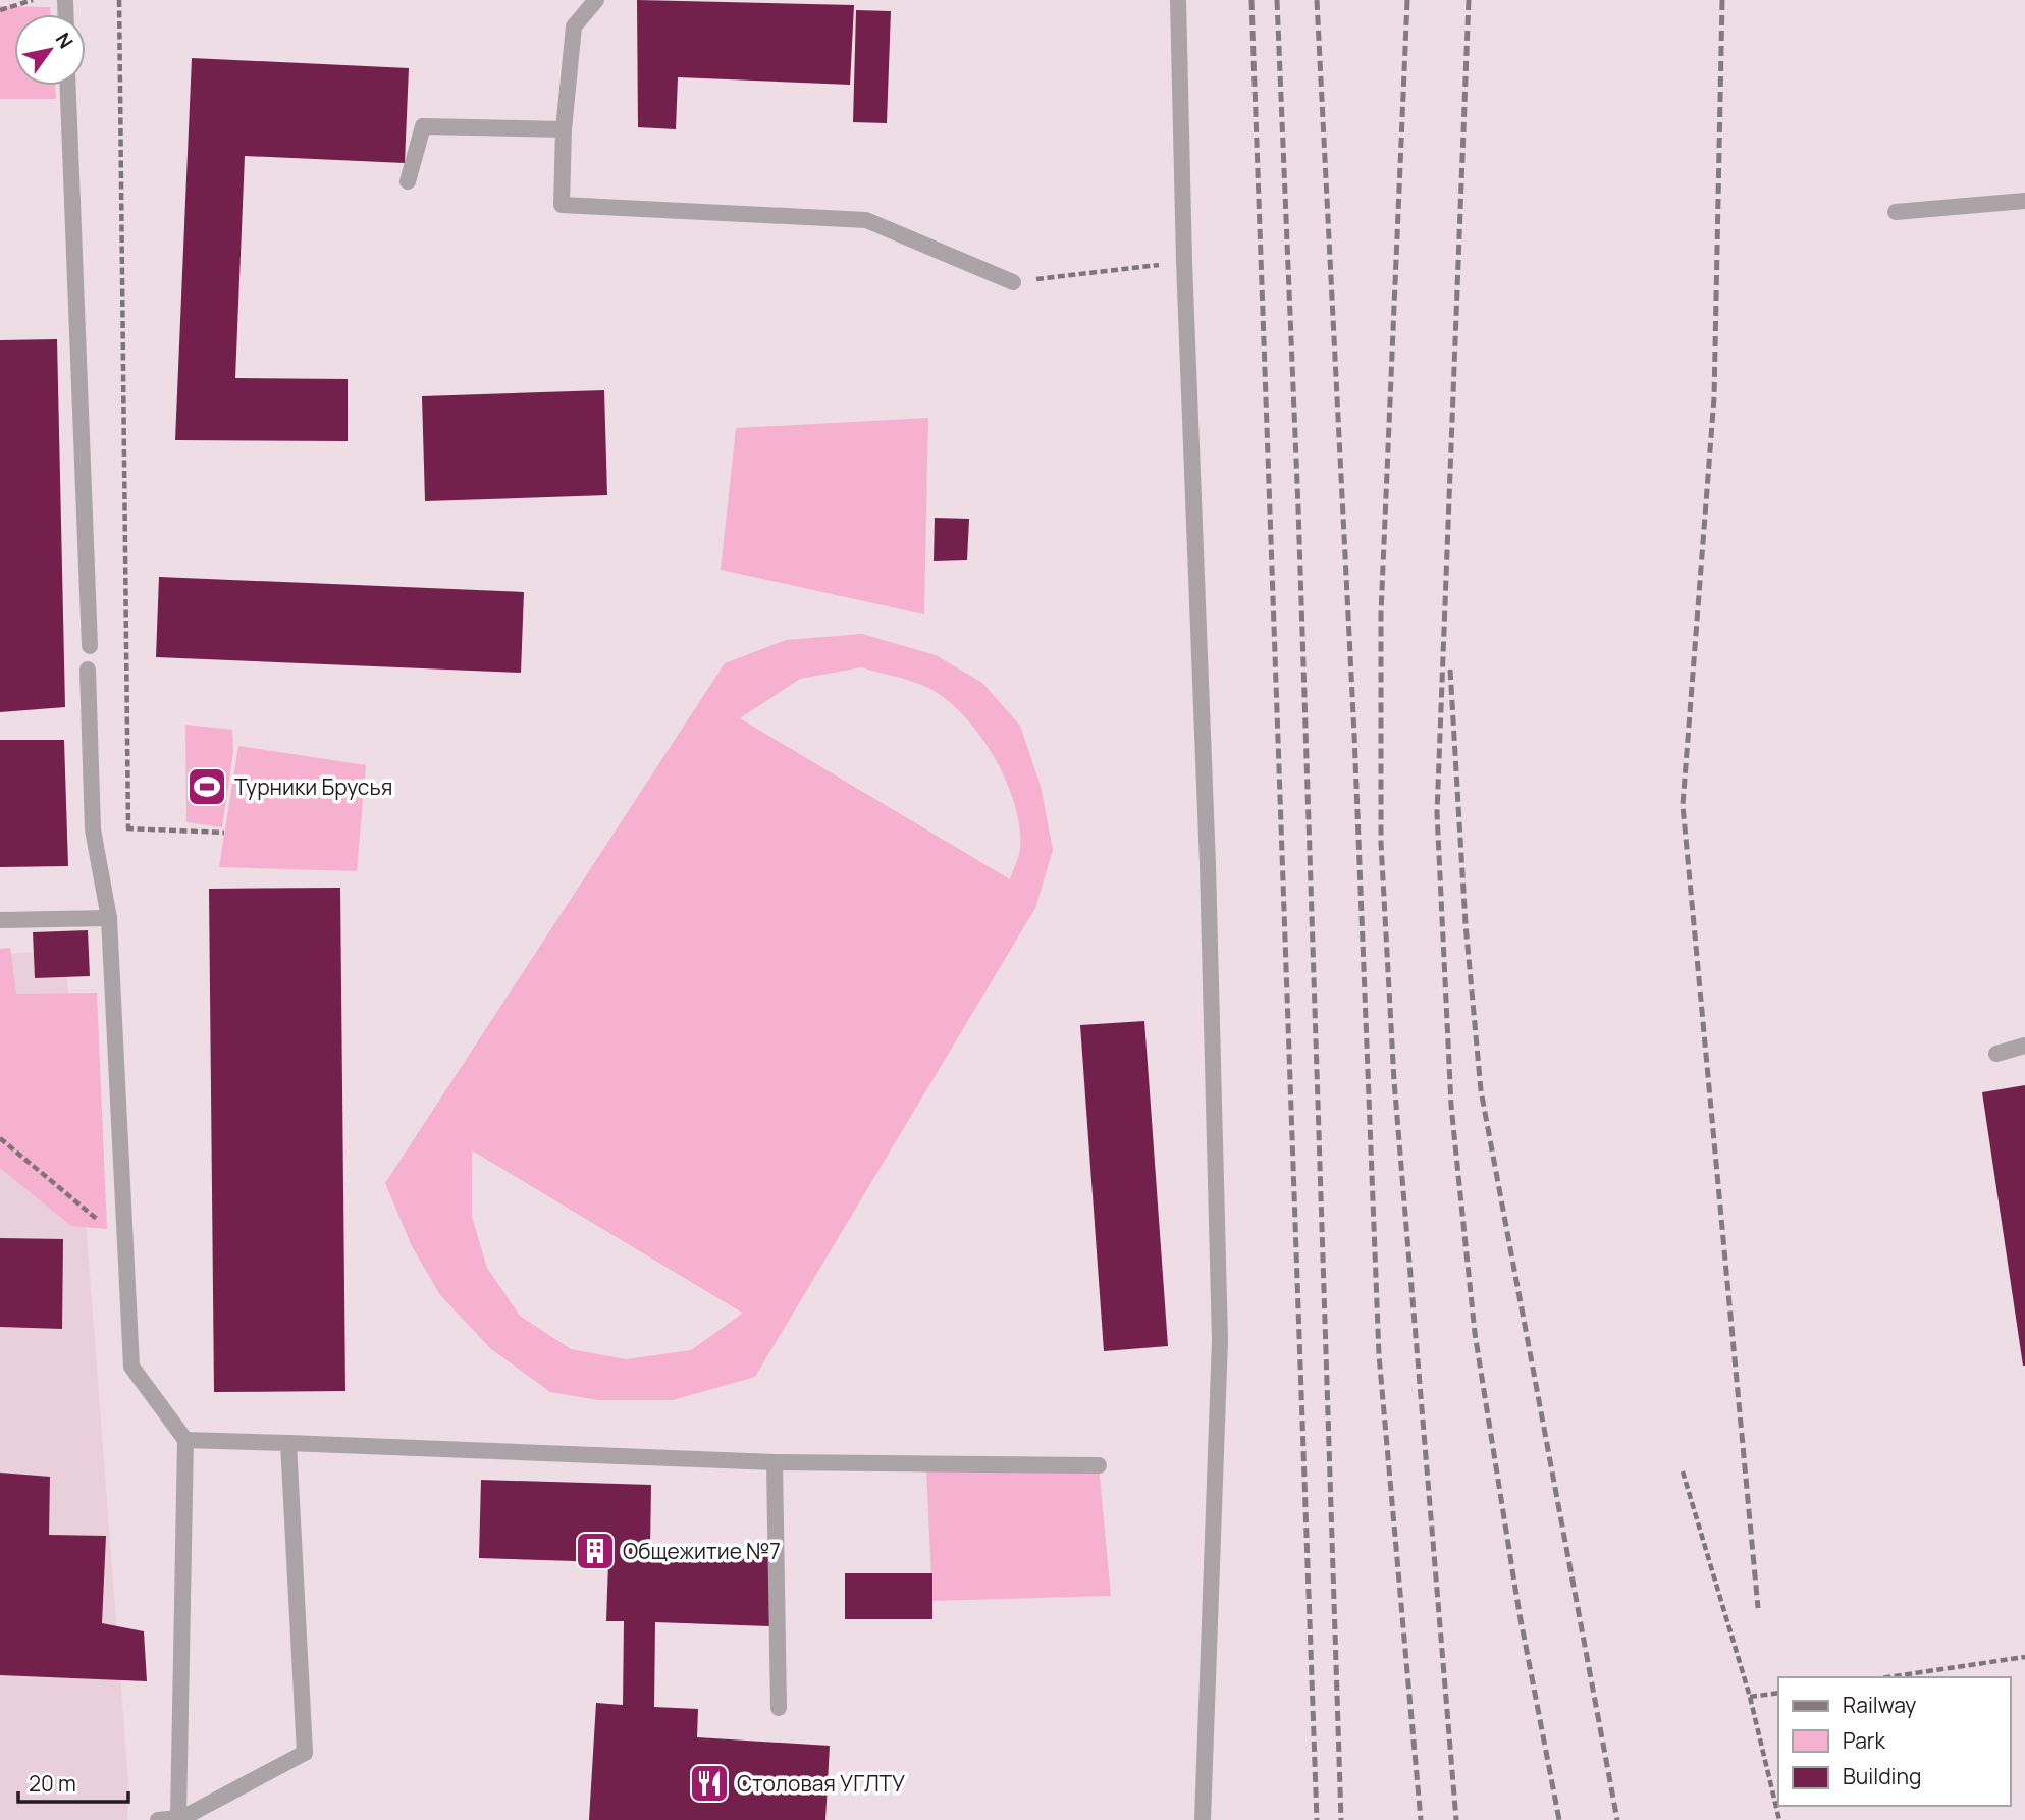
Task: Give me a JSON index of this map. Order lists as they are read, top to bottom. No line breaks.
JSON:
{"places":{"sports":["Турники Брусья"],"building":["Общежитие №7"],"restaurant":["Столовая УГЛТУ"]},"legend":["Railway","Park","Building"],"scale_bar":"20 m","north":"top right"}
